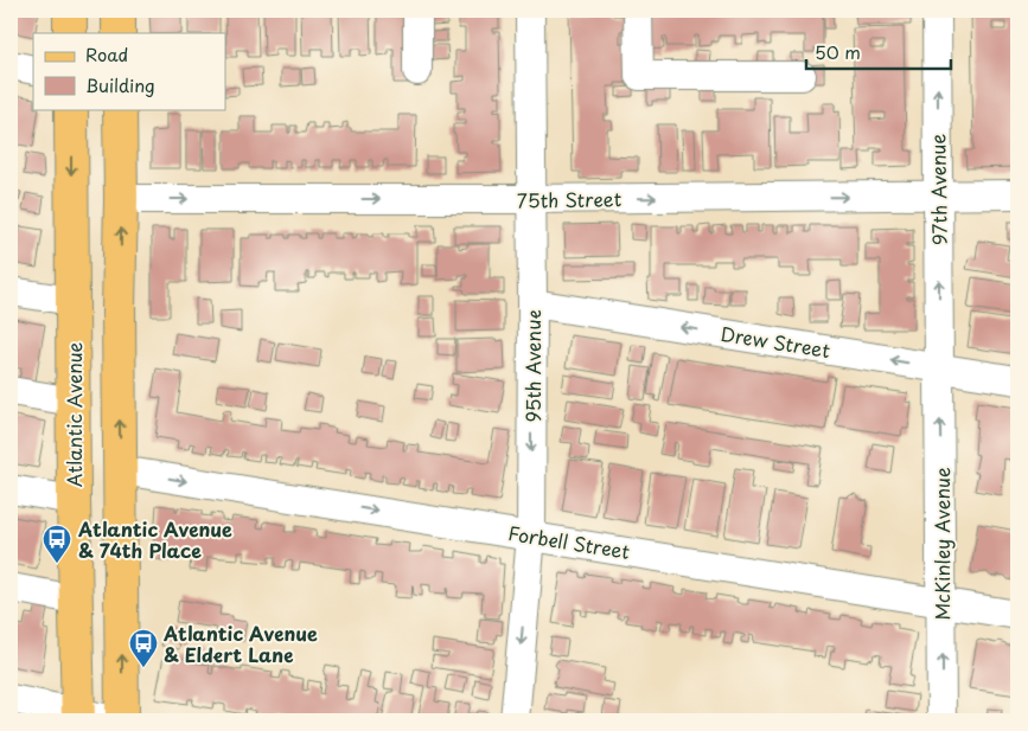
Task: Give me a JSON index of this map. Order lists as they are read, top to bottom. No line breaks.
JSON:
{"streets":{"main road":["Atlantic Avenue"],"street":["97th Avenue","75th Street","Drew Street","95th Avenue","Forbell Street","McKinley Avenue"]},"crossings":[["97th Avenue","75th Street"],["97th Avenue","Drew Street"],["97th Avenue","McKinley Avenue"],["75th Street","95th Avenue"],["Drew Street","95th Avenue"],["Drew Street","McKinley Avenue"],["95th Avenue","Forbell Street"],["Forbell Street","McKinley Avenue"]],"one_way":["97th Avenue","75th Street","Drew Street","95th Avenue","Forbell Street","McKinley Avenue"],"places":{"bus stop":["Atlantic Avenue & 74th Place","Atlantic Avenue & Eldert Lane"]},"legend":["Road","Building"],"scale_bar":"50 m"}
